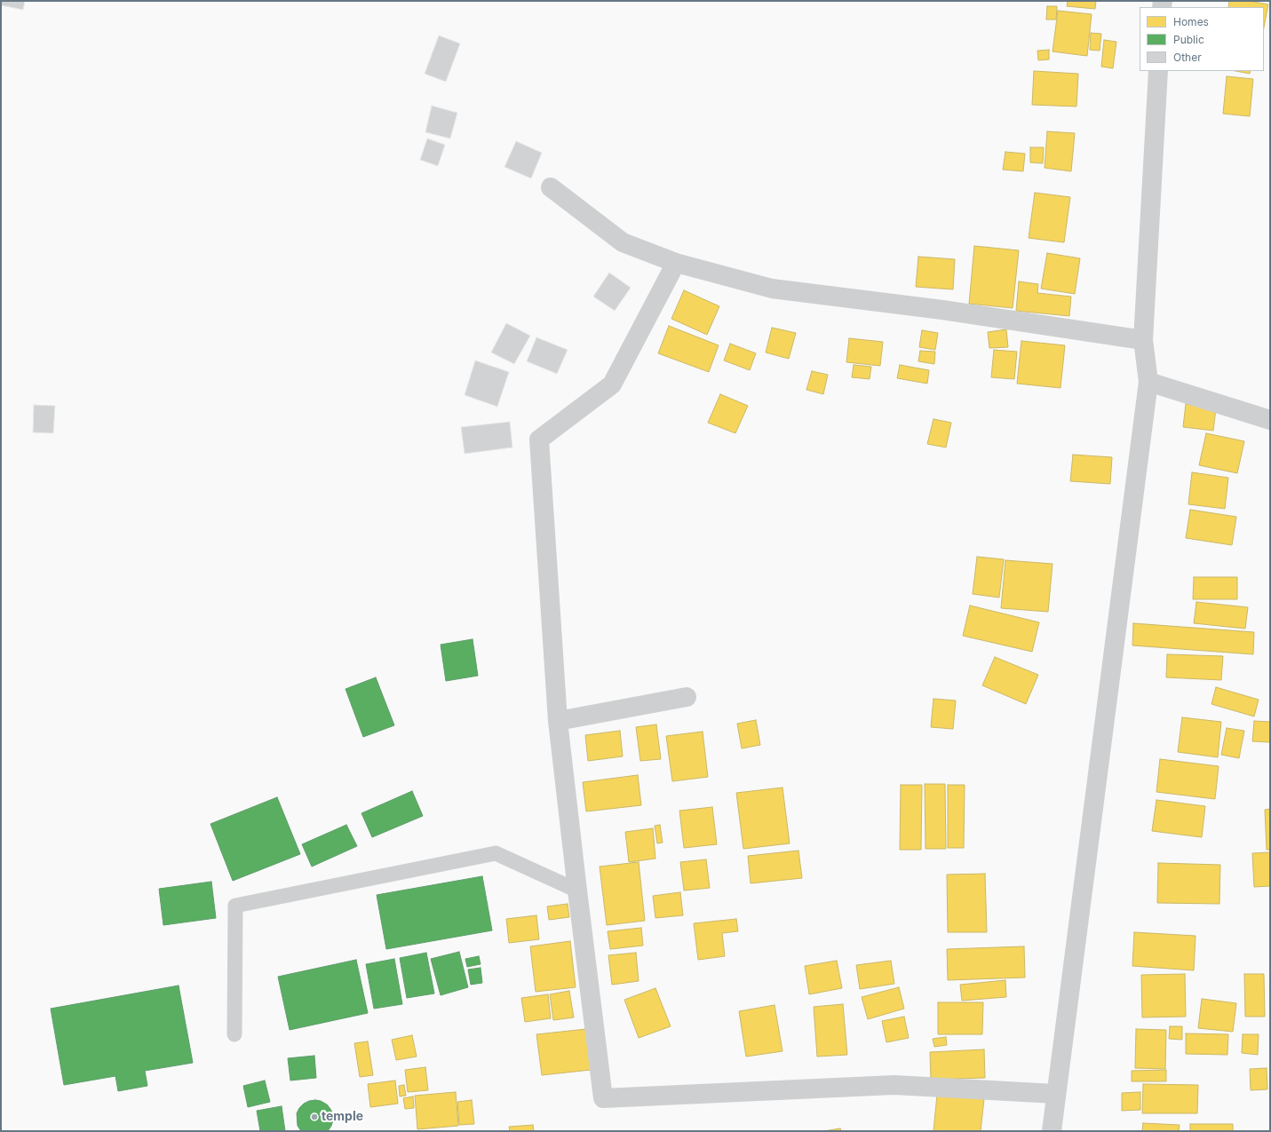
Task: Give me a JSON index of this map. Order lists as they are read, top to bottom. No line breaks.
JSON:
{"places":["temple"],"legend":["Homes","Public","Other"]}
